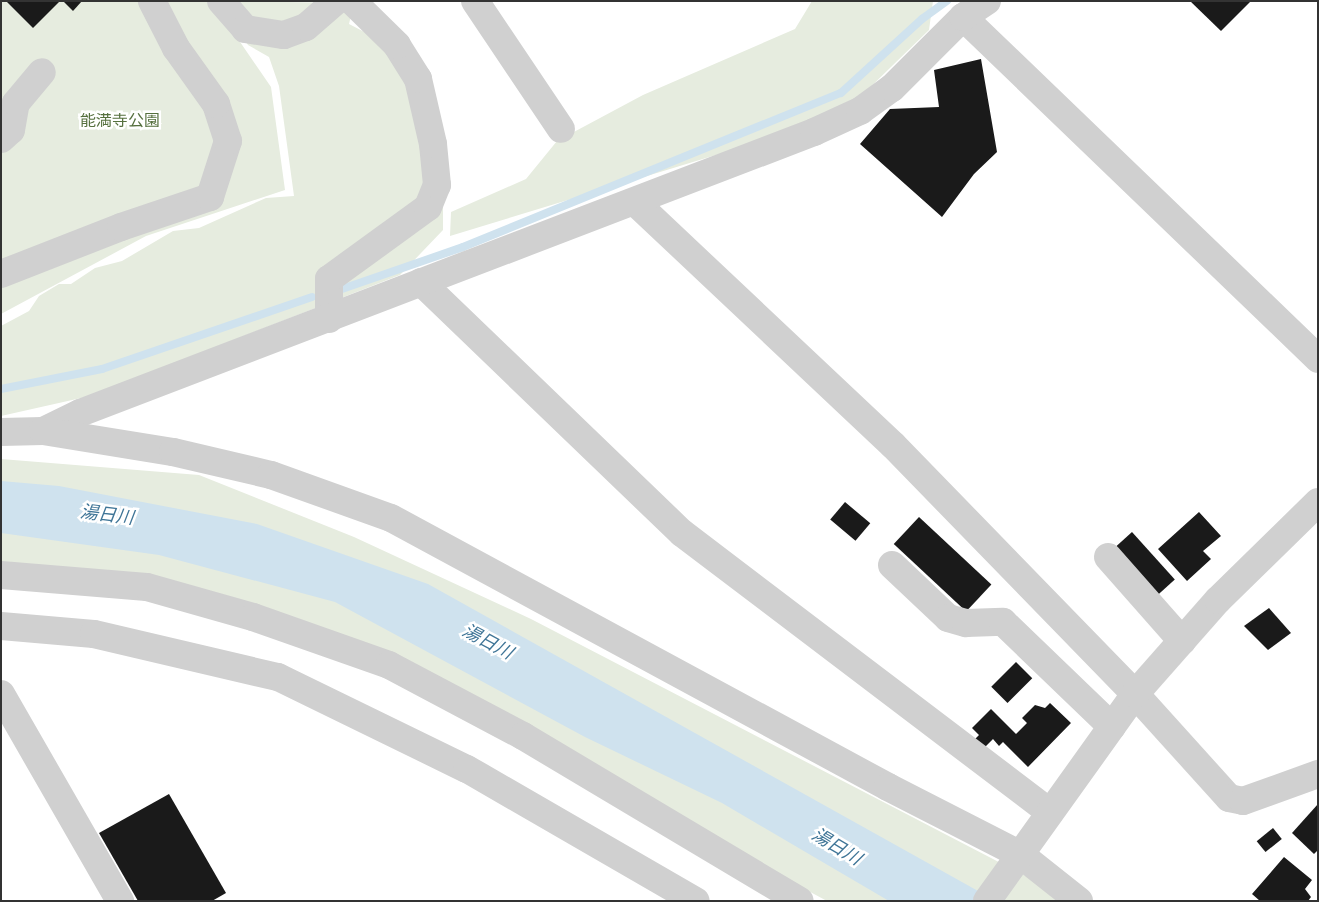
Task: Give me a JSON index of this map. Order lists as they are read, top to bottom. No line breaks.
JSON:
{"water":["湯日川"],"parks":["能満寺公園"]}
